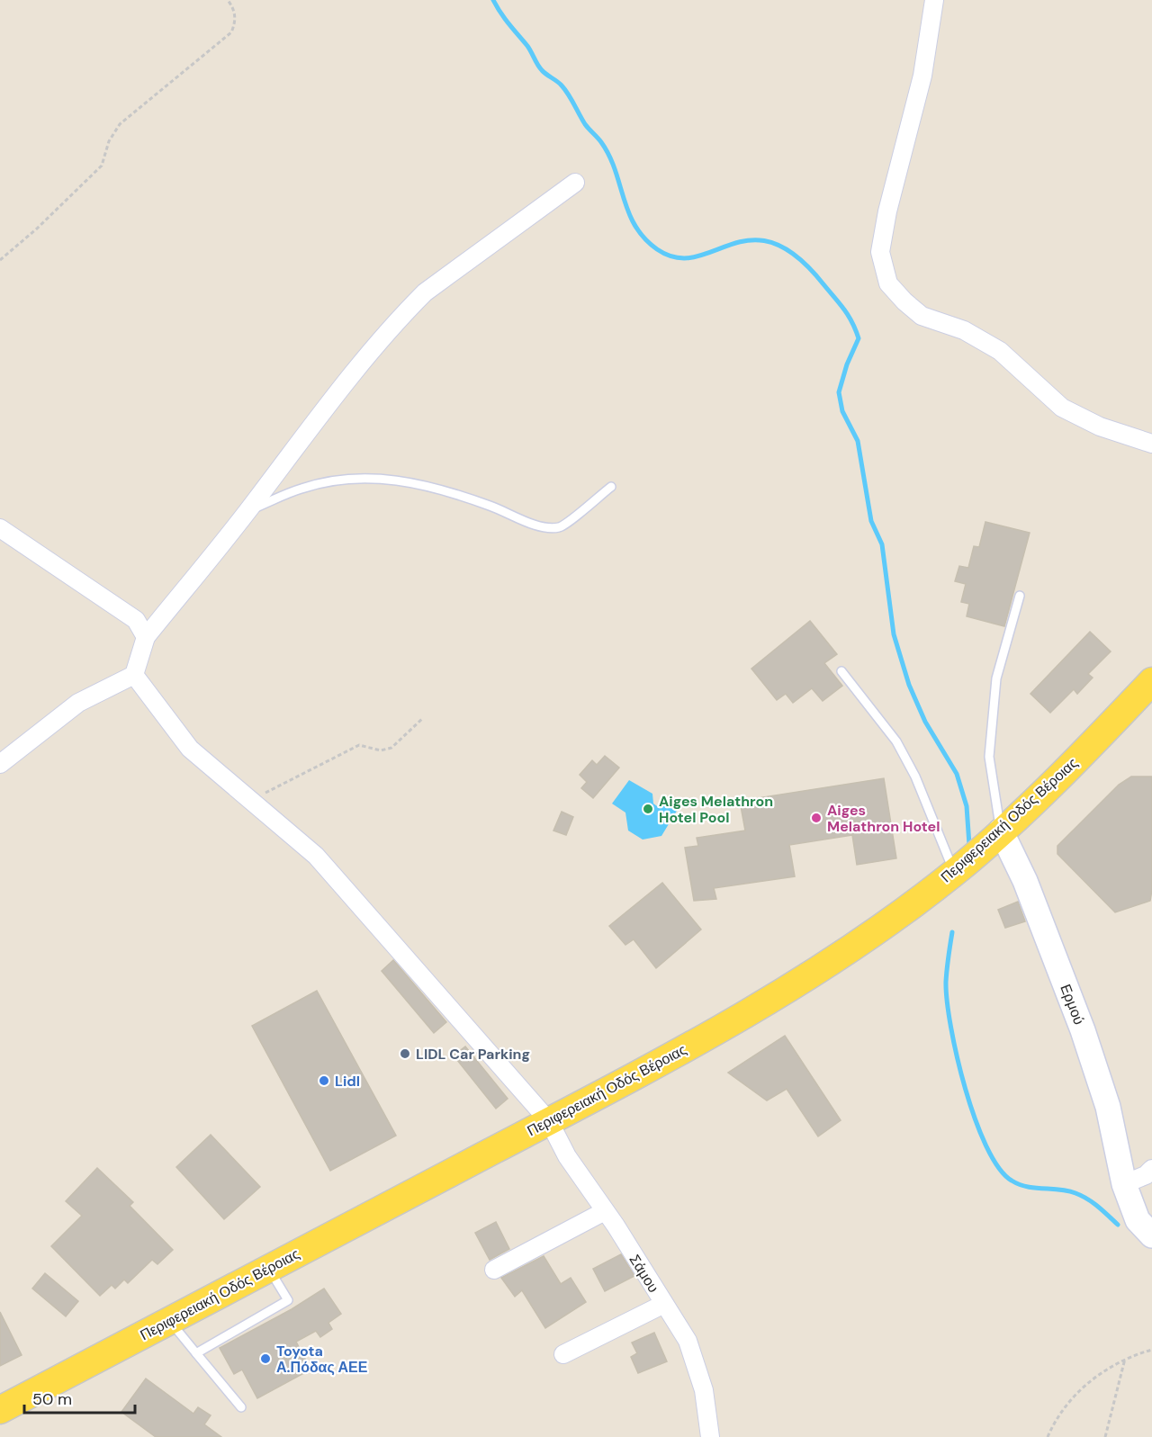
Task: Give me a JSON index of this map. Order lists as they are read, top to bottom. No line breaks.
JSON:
{"streets":{"main road":["Περιφερειακή Οδός Βέροιας"],"street":["Ερμού","Σάμου"]},"crossings":[["Περιφερειακή Οδός Βέροιας","Ερμού"],["Περιφερειακή Οδός Βέροιας","Σάμου"]],"places":["Aiges Melathron Hotel Pool","Aiges Melathron Hotel","LIDL Car Parking","Lidl","Toyota Α.Πόδας ΑΕΕ"],"scale_bar":"50 m"}
